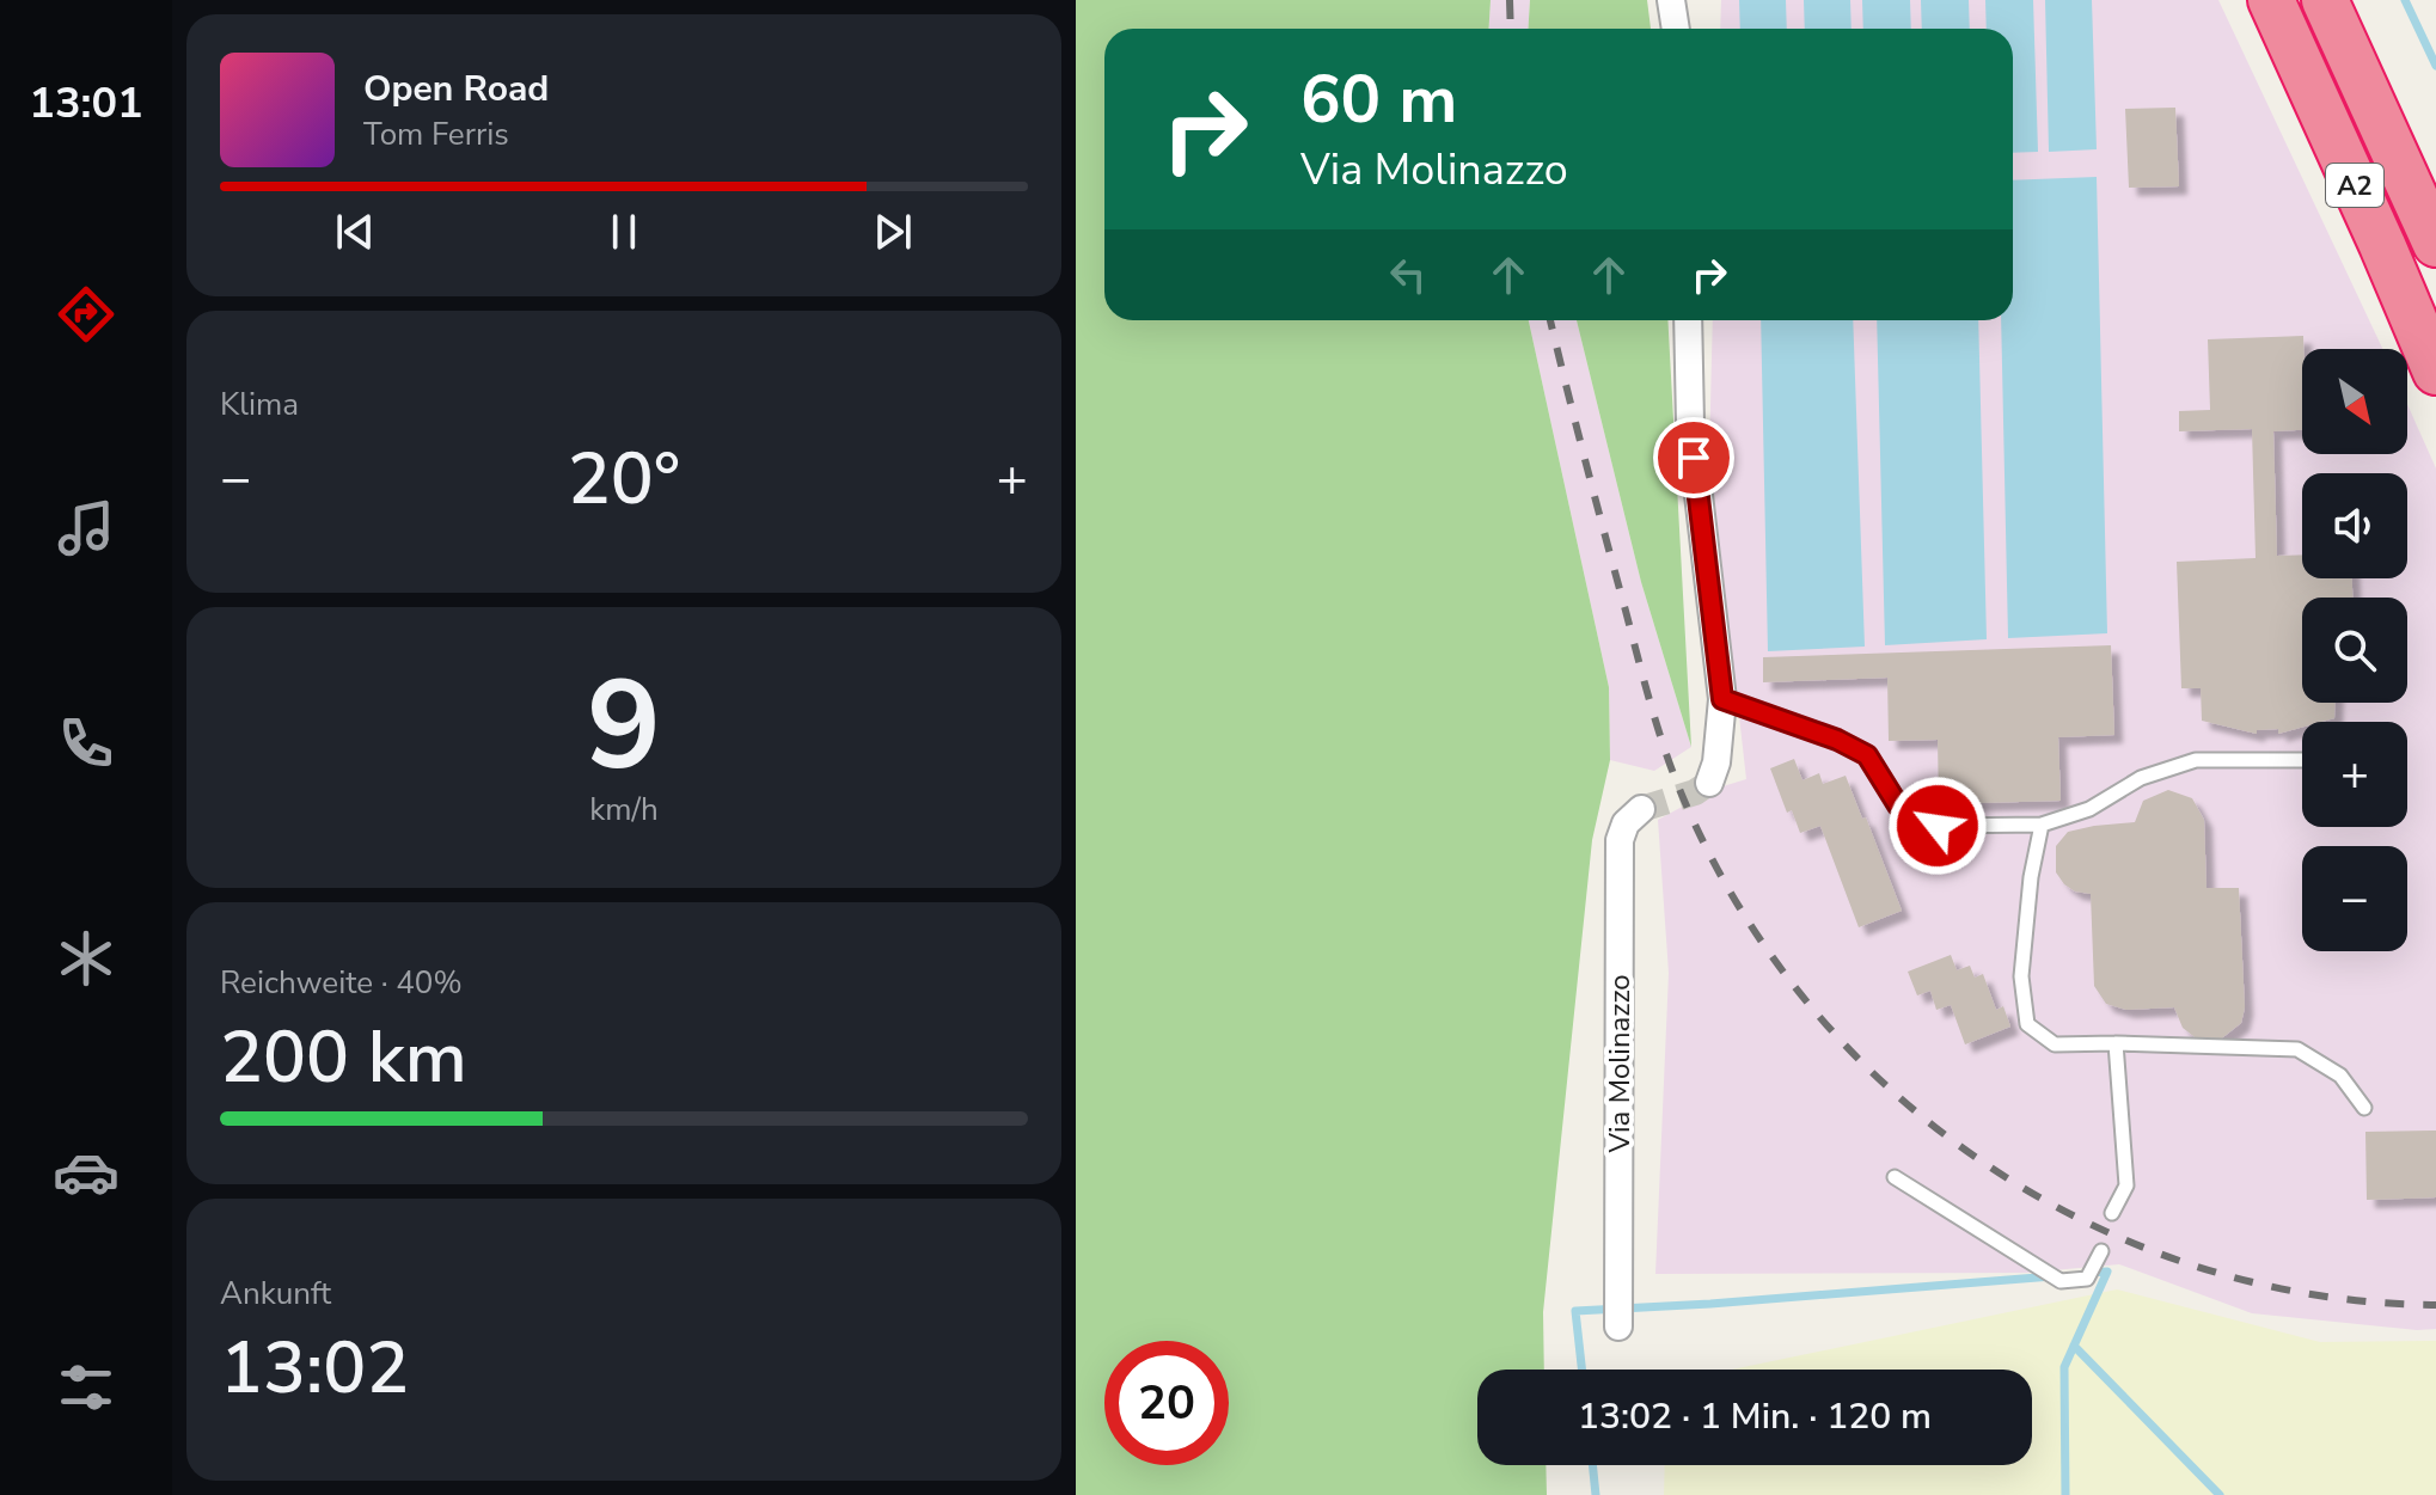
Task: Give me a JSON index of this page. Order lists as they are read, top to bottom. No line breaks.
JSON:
{"streets":{"highway":["A2"],"street":["Via Molinazzo"]},"north":"bottom right","page":{"tabs":"13:01","turn":["60 m","Via Molinazzo"],"song":["Open Road","Tom Ferris"],"tile":["Klima",["9","km/h"],["Reichweite · 40%","200 km"],["Ankunft","13:02"]],"map_buttons":["+","−"],"heat":["−","20°","+"],"limit":"20","trip":"13:02 · 1 Min. · 120 m"}}
